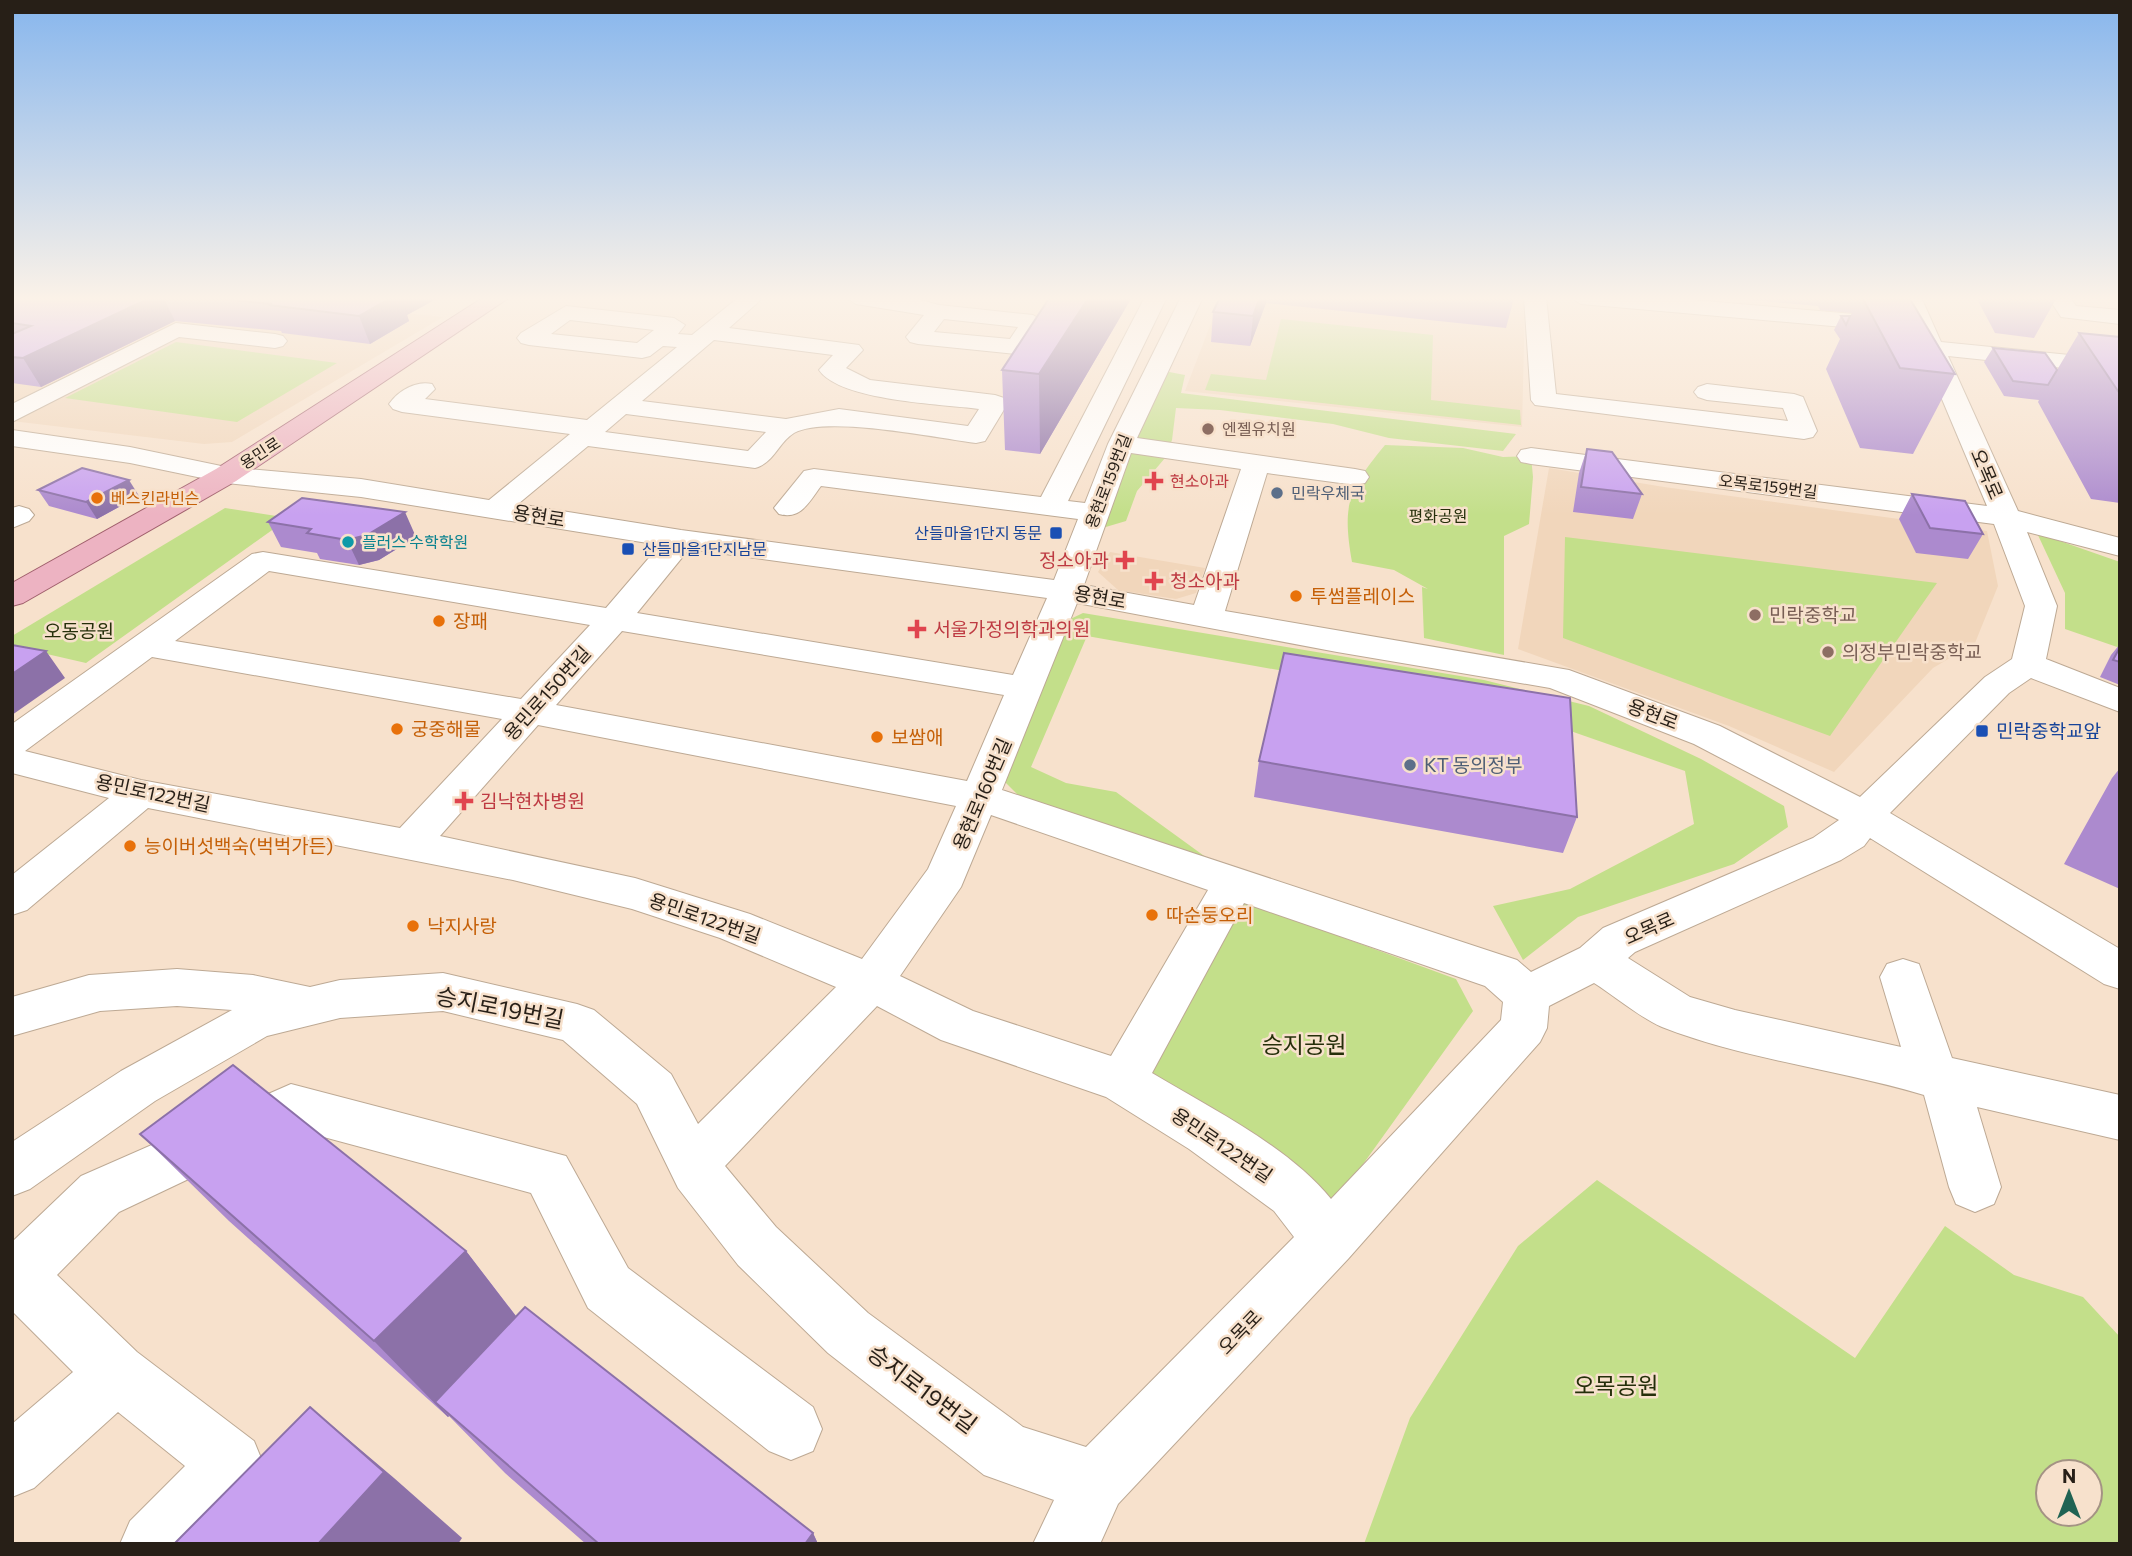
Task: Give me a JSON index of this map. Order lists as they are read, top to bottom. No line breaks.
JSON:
{"streets":{"main road":["용민로"],"street":["오목로","용현로159번길","오목로159번길","용현로","용민로150번길","용민로122번길","용현로160번길","승지로19번길"]},"crossings":[["용민로","용현로"],["오목로","오목로159번길"],["오목로","용현로"],["오목로","용민로122번길"],["오목로","승지로19번길"],["용현로159번길","용현로"],["용현로159번길","용현로160번길"],["용현로","용민로150번길"],["용현로","용현로160번길"],["용민로150번길","용민로122번길"],["용민로122번길","용현로160번길"],["용현로160번길","승지로19번길"]],"parks":["평화공원","오동공원","승지공원","오목공원"],"places":{"other":["엔젤유치원","민락우체국","베스킨라빈슨","플러스 수학학원","투썸플레이스","민락중학교","장패","의정부민락중학교","궁중해물","보쌈애","KT 동의정부","능이버섯백숙(벅벅가든)","따순둥오리","낙지사랑"],"health":["현소아과","정소아과","청소아과","서울가정의학과의원","김낙현차병원"],"transit":["산들마을1단지 동문","산들마을1단지남문","민락중학교앞"]},"north":"top"}
